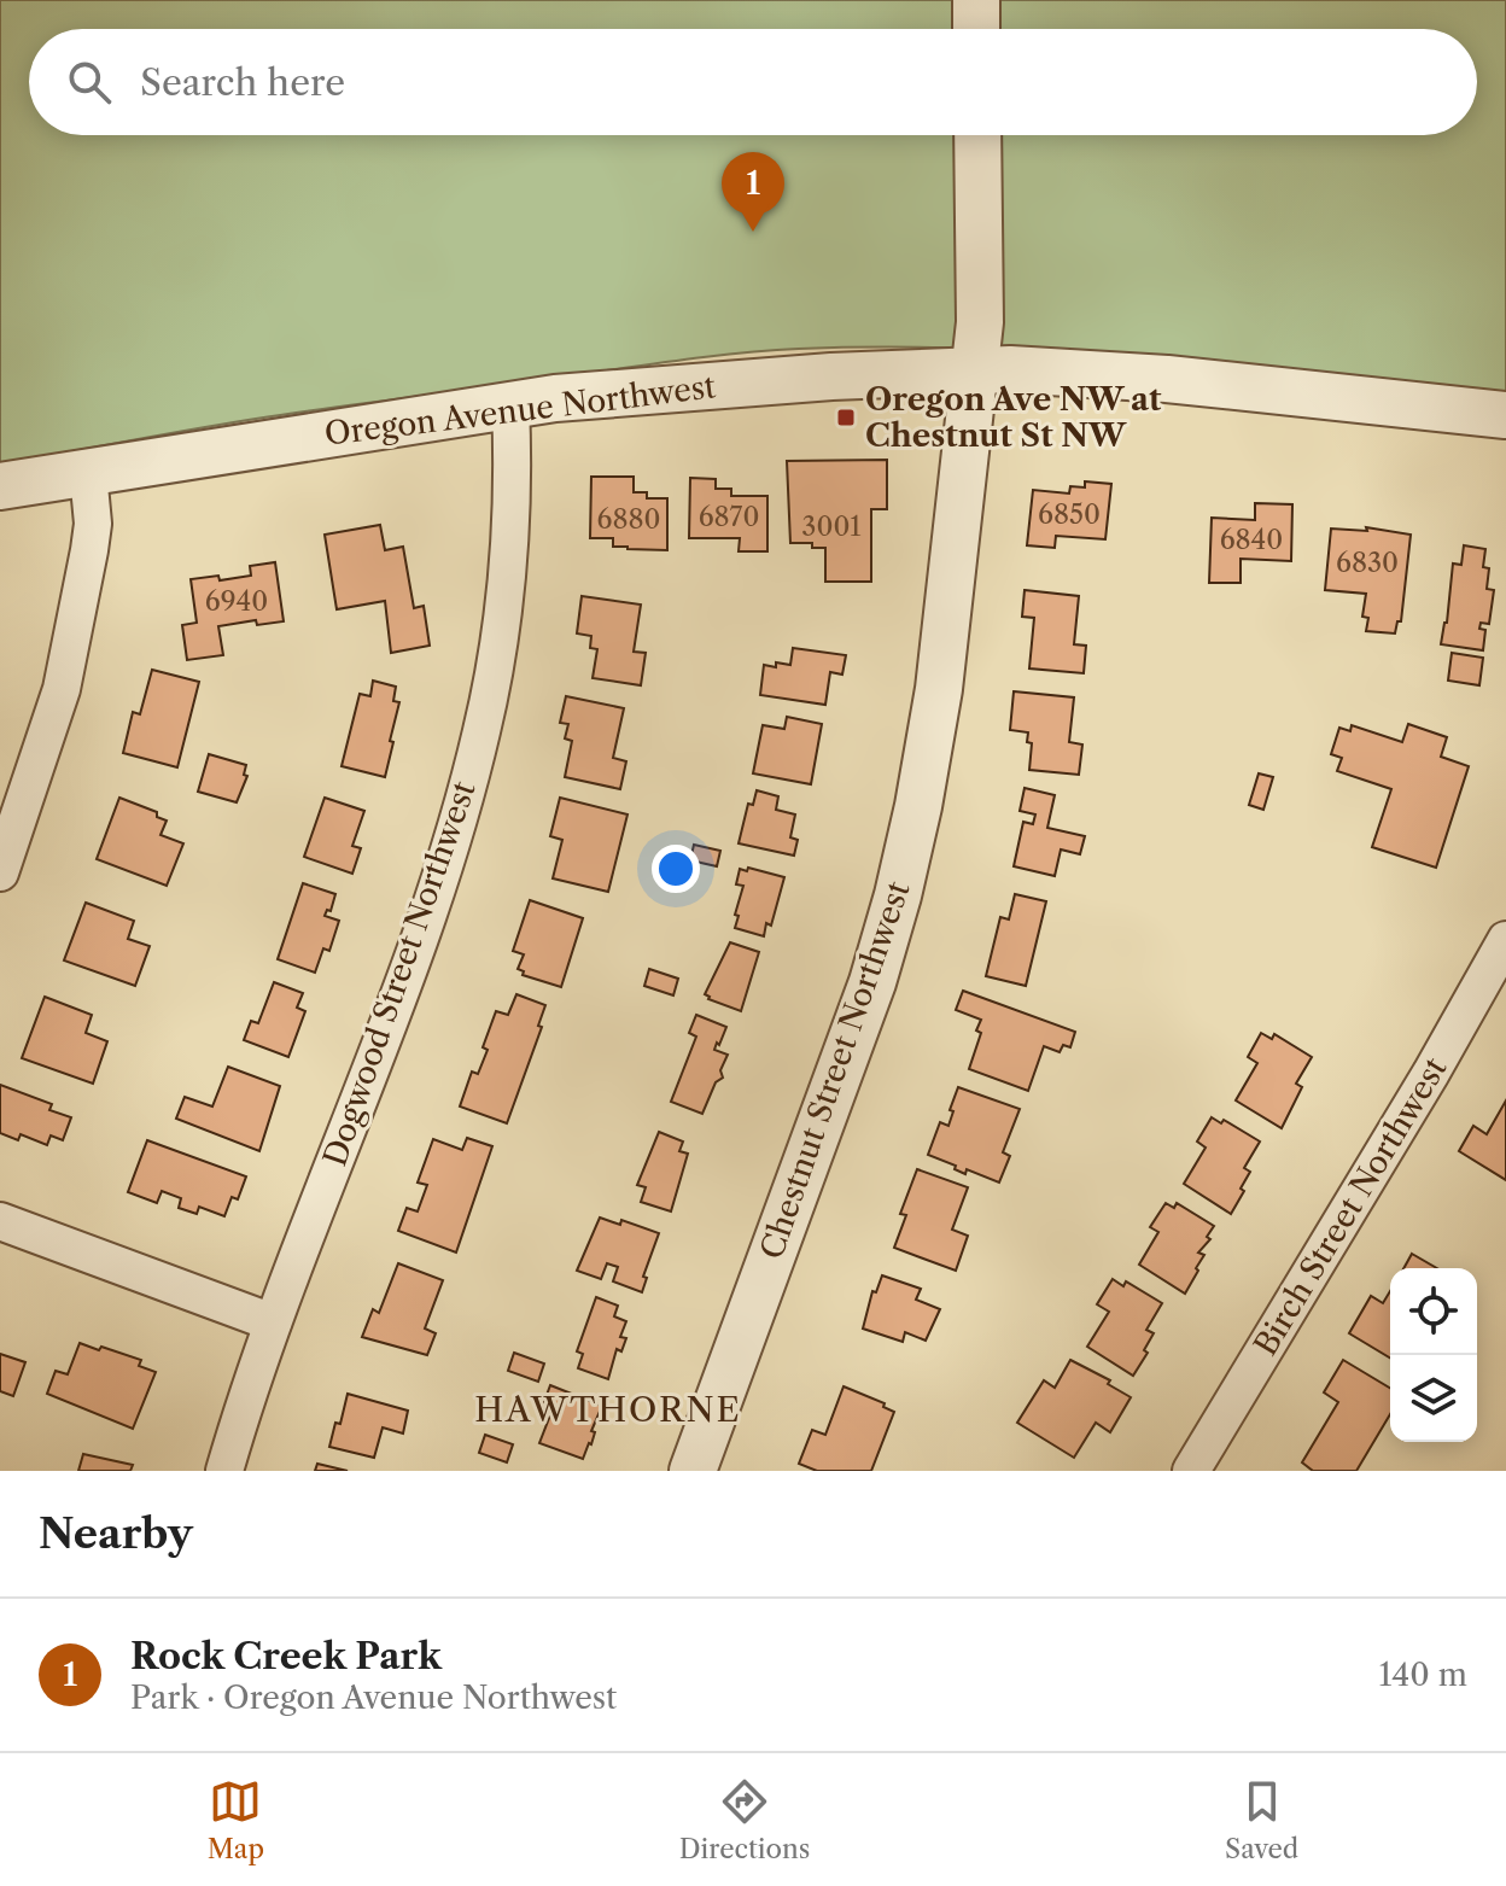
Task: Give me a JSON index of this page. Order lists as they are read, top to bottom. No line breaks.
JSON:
{"streets":{"street":["Oregon Avenue Northwest","Dogwood Street Northwest","Chestnut Street Northwest","Birch Street Northwest"]},"crossings":[["Oregon Avenue Northwest","Dogwood Street Northwest"],["Oregon Avenue Northwest","Chestnut Street Northwest"]],"districts":["HAWTHORNE"],"places":{"transit":["Oregon Ave NW at Chestnut St NW"]},"house_numbers":["6850","6870","6880","3001","6840","6830","6940"],"page":{"search":"Search here","pins":"1","heading":"Nearby","list":[{"mark":"1","name":"Rock Creek Park","note":"Park · Oregon Avenue Northwest","value":"140 m"}],"nav":["Map","Directions","Saved"]}}
